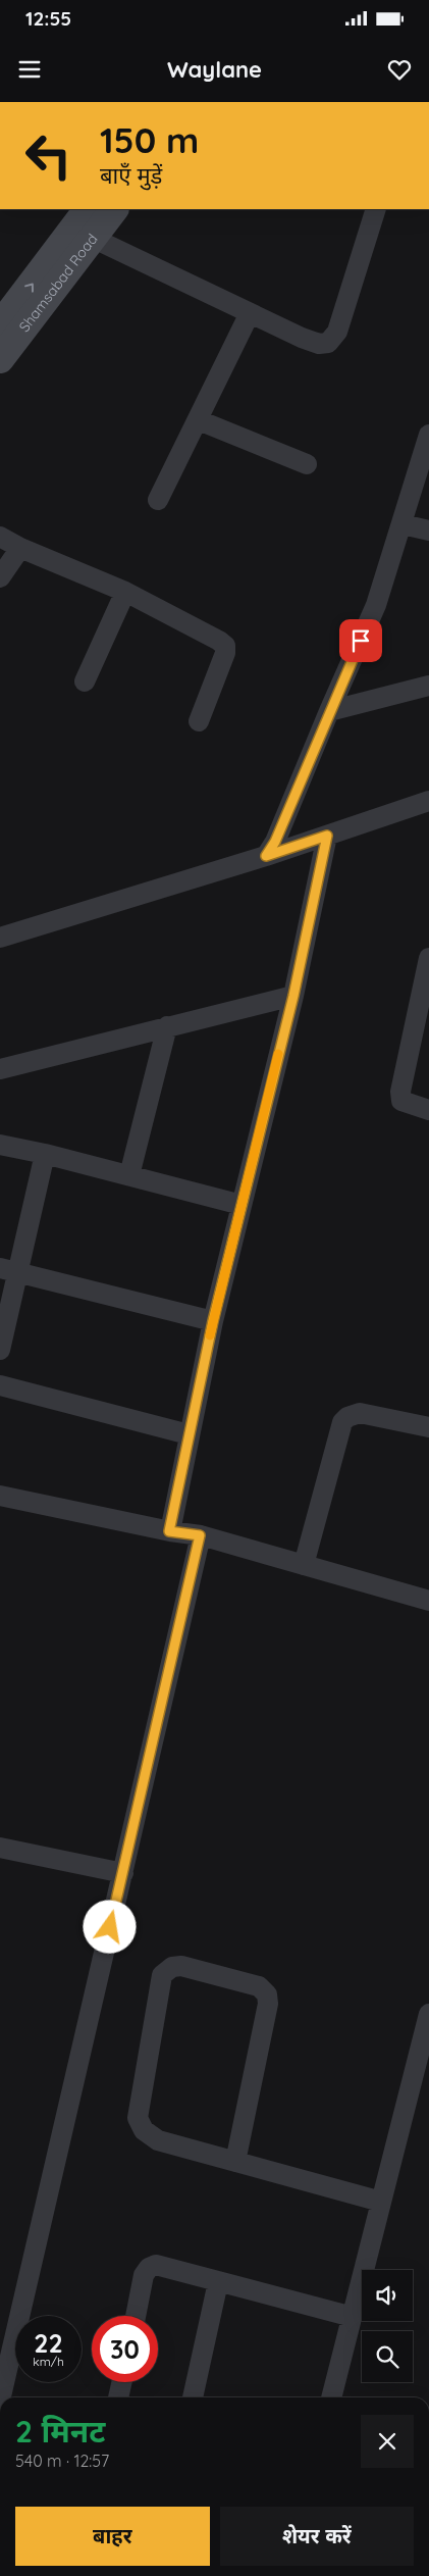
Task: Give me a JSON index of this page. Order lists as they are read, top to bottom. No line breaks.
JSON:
{"streets":{"main road":["Shamsabad Road"]},"page":{"status":"12:55","header":"Waylane","turn":["150 m","बाएँ मुड़ें"],"speed":"22 km/h","limit":"30","heading":["2 मिनट","540 m · 12:57"],"buttons":["बाहर","शेयर करें"]}}
